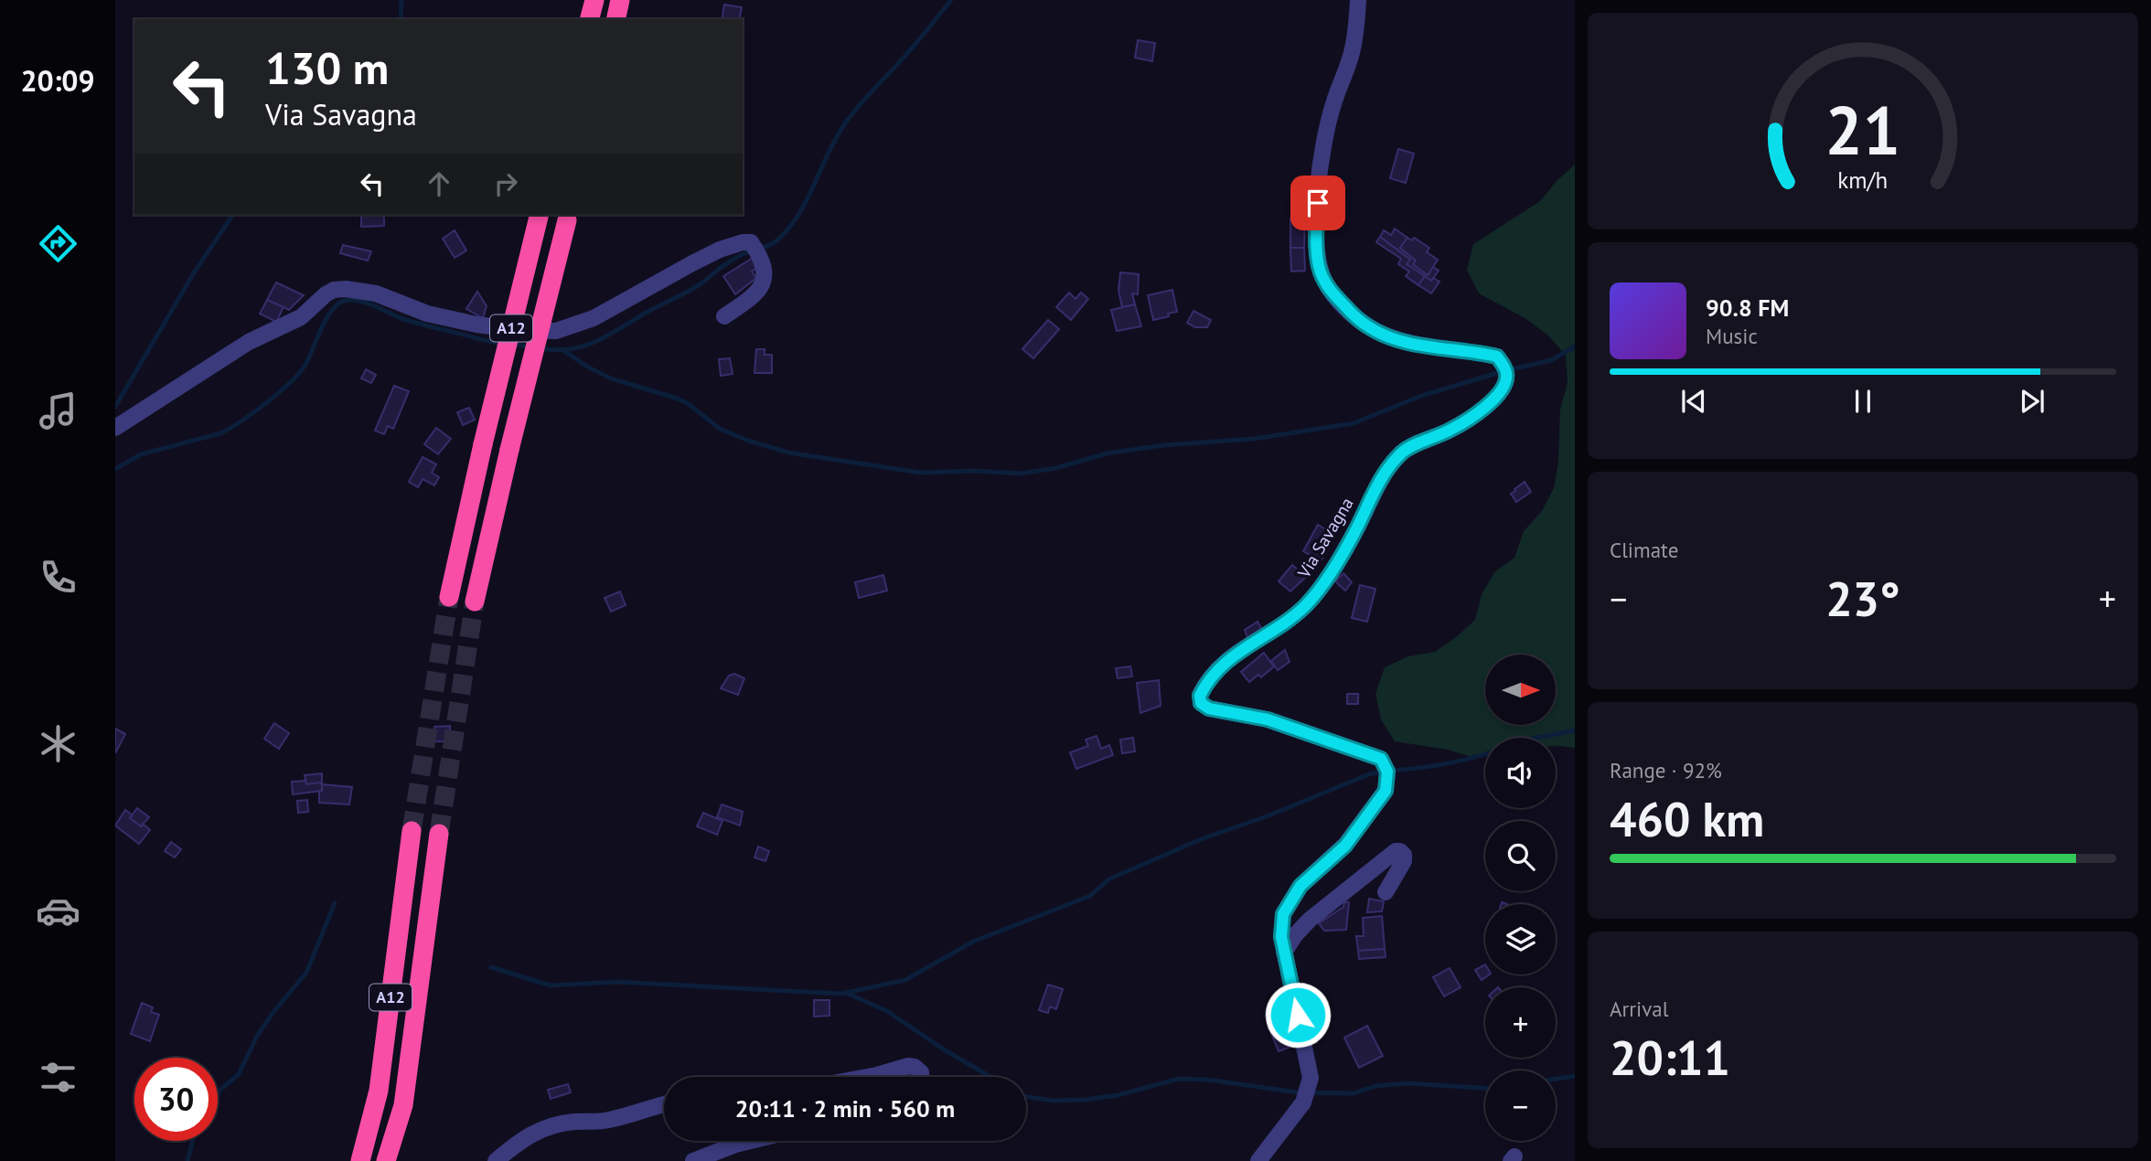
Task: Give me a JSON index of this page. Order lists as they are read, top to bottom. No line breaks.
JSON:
{"streets":{"highway":["A12"],"street":["Via Savagna"]},"north":"right","page":{"tabs":"20:09","turn":["130 m","Via Savagna"],"song":["90.8 FM","Music"],"tile":["Climate",["Range · 92%","460 km"],["Arrival","20:11"]],"heat":["−","23°","+"],"map_buttons":["+","−"],"limit":"30","trip":"20:11 · 2 min · 560 m","gauge":["21","km/h"]}}
